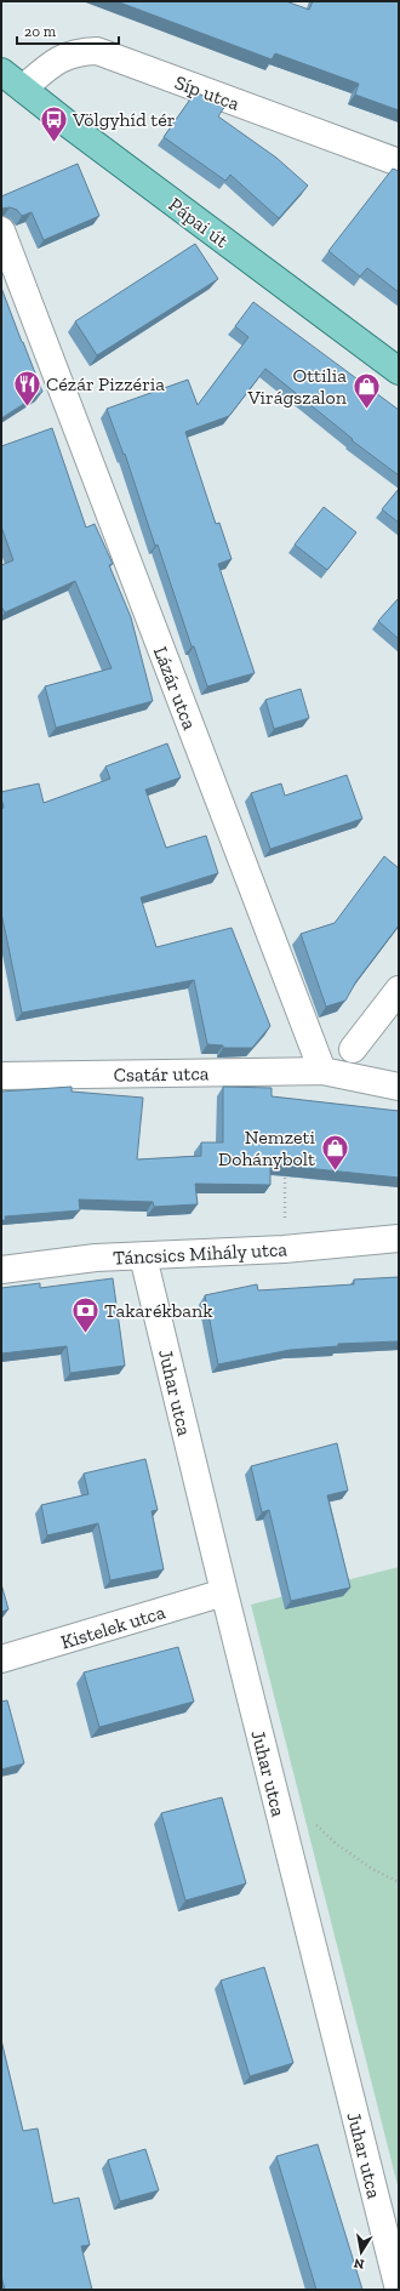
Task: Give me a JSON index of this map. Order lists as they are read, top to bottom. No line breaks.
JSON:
{"streets":{"main road":["Pápai út"],"street":["Síp utca","Lázár utca","Csatár utca","Táncsics Mihály utca","Juhar utca","Kistelek utca"]},"crossings":[["Síp utca","Pápai út"],["Lázár utca","Csatár utca"],["Táncsics Mihály utca","Juhar utca"],["Juhar utca","Kistelek utca"]],"places":{"bus stop":["Völgyhíd tér"],"restaurant":["Cézár Pizzéria"],"shop":["Ottilia Virágszalon","Nemzeti Dohánybolt"],"bank":["Takarékbank"]},"scale_bar":"20 m","north":"bottom"}
